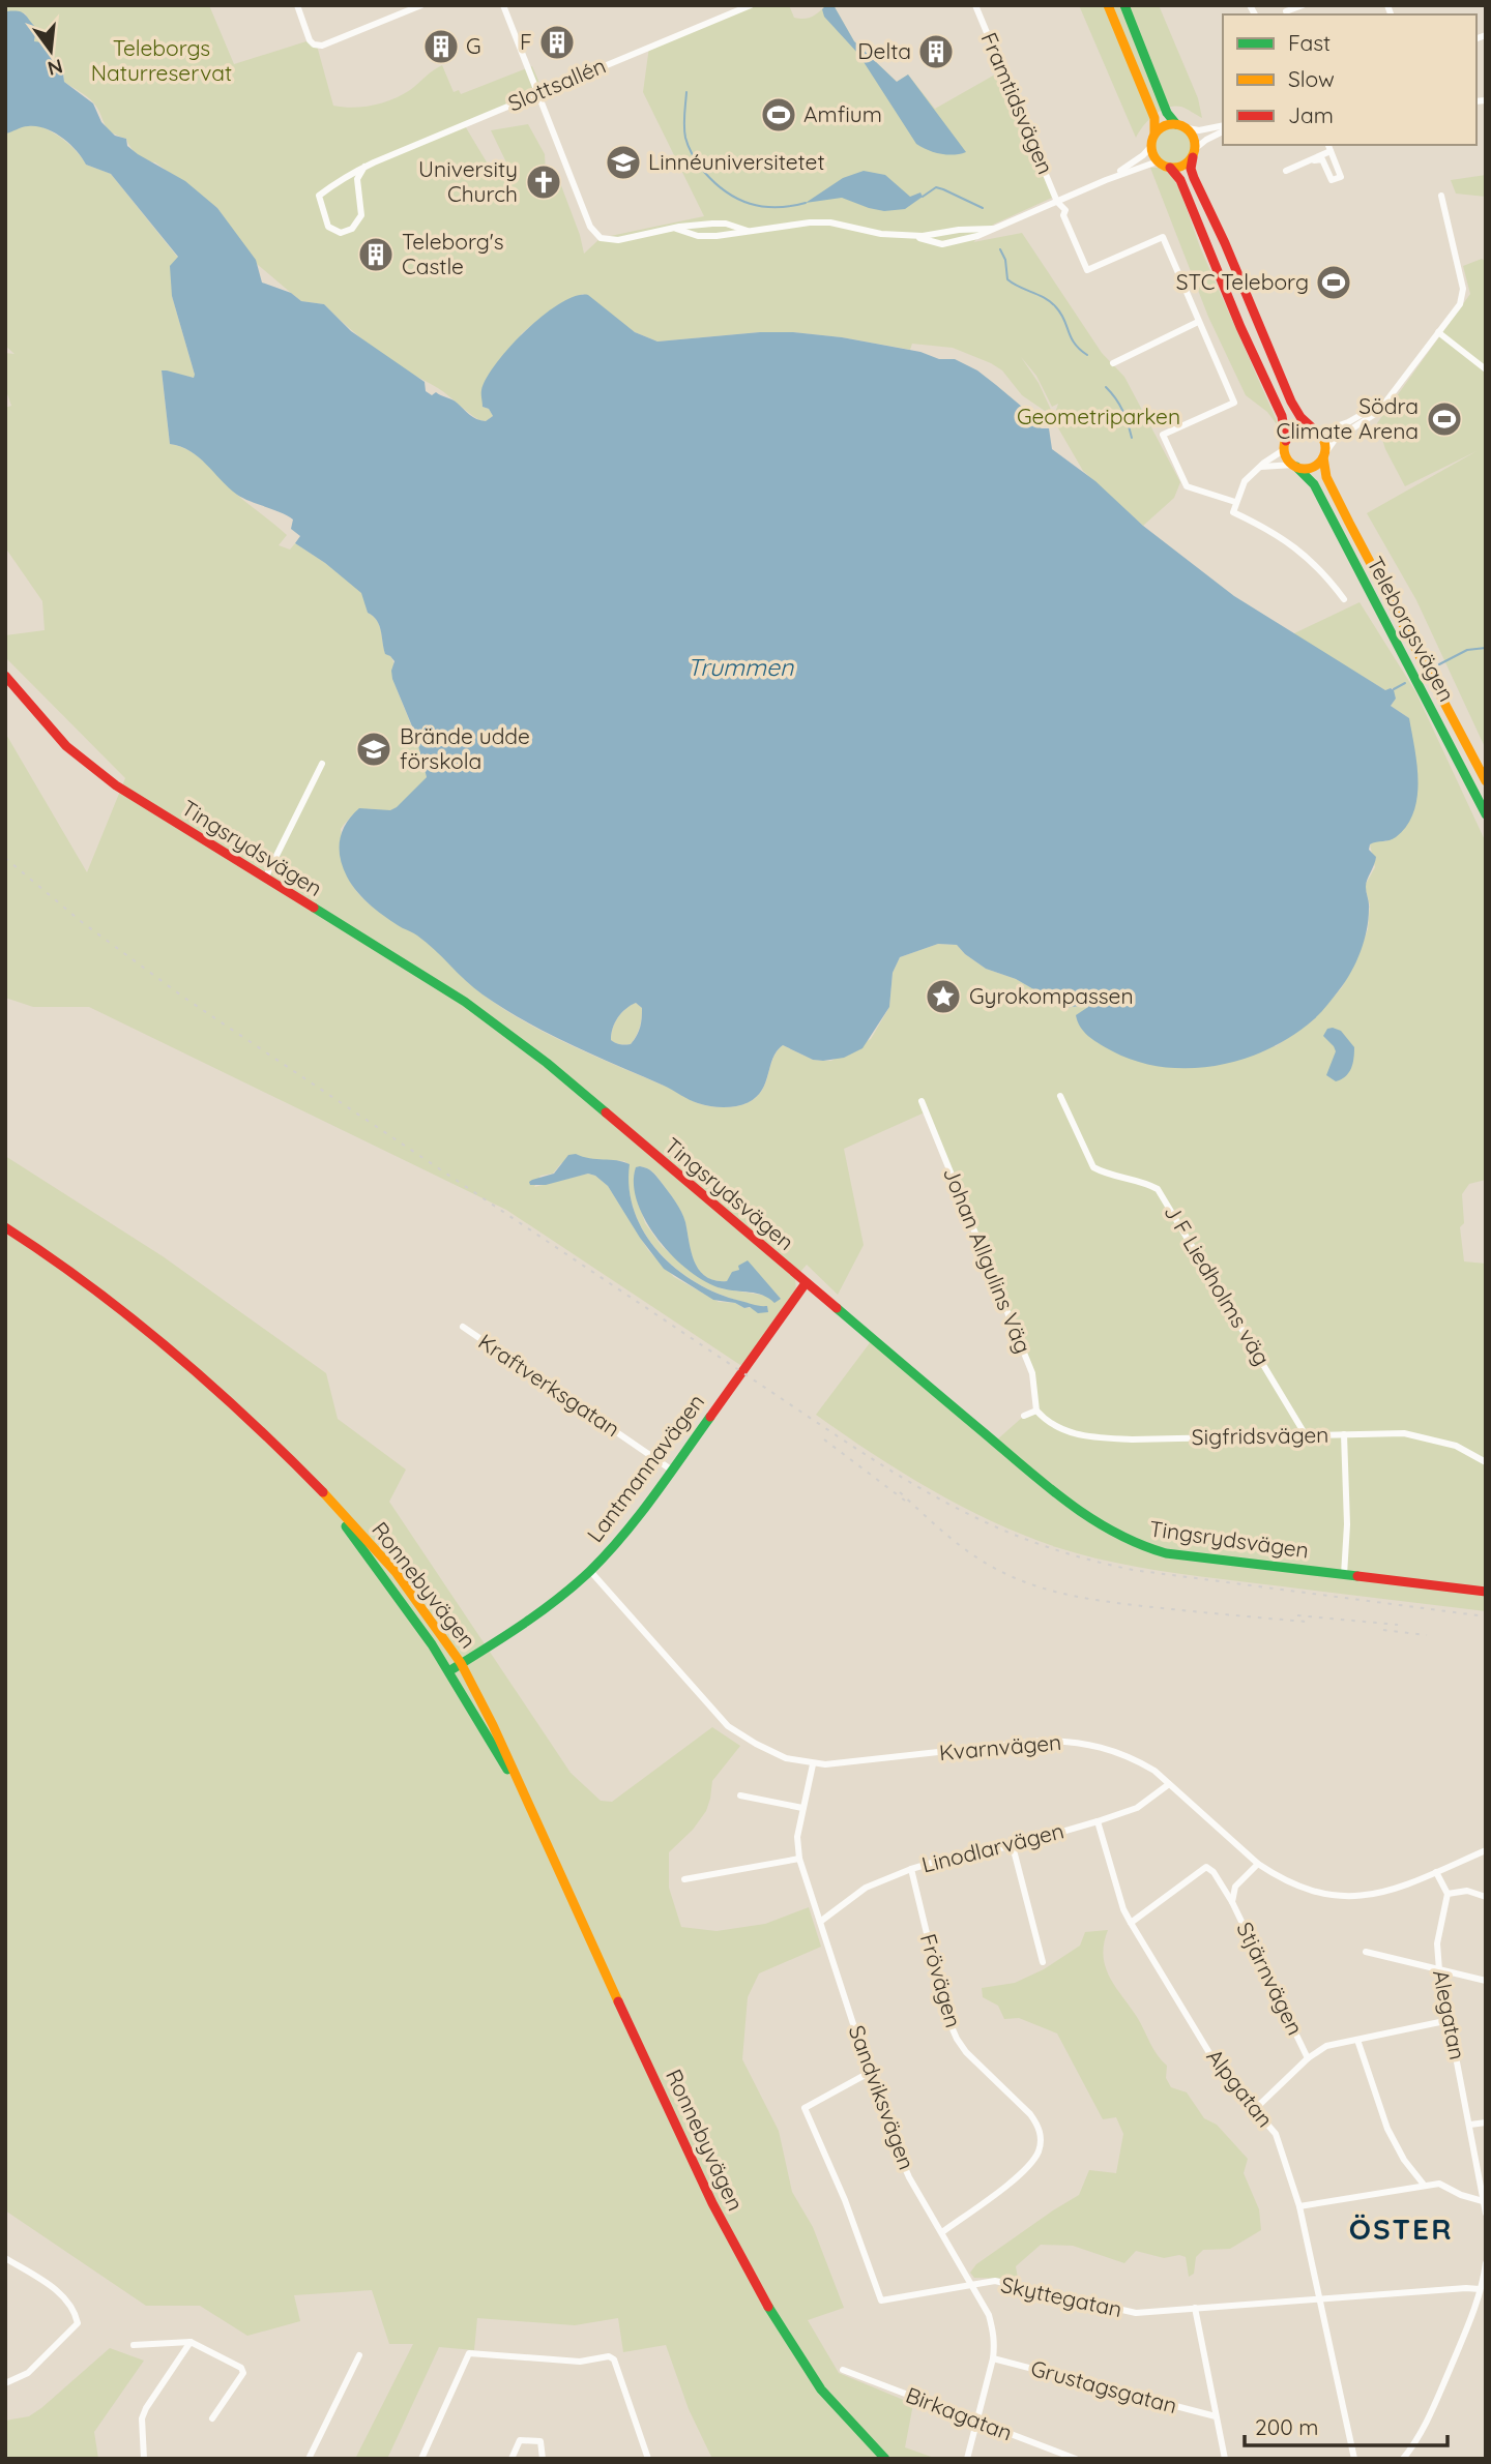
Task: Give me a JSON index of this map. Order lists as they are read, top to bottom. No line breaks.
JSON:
{"streets":{"main road":["Teleborgsvägen","Tingsrydsvägen","Lantmannavägen","Ronnebyvägen"],"street":["Slottsallén","Framtidsvägen","Johan Allgulins Väg","J F Liedholms väg","Kraftverksgatan","Sigfridsvägen","Kvarnvägen","Linodlarvägen","Stjärnvägen","Frövägen","Alegatan","Alpgatan","Sandviksvägen","Skyttegatan","Grustagsgatan","Birkagatan"]},"crossings":[["Tingsrydsvägen","Lantmannavägen"],["Johan Allgulins Väg","Sigfridsvägen"],["J F Liedholms väg","Sigfridsvägen"],["Kraftverksgatan","Lantmannavägen"],["Lantmannavägen","Ronnebyvägen"],["Lantmannavägen","Kvarnvägen"],["Kvarnvägen","Linodlarvägen"],["Kvarnvägen","Stjärnvägen"],["Kvarnvägen","Sandviksvägen"],["Linodlarvägen","Frövägen"],["Linodlarvägen","Alpgatan"],["Linodlarvägen","Sandviksvägen"],["Frövägen","Sandviksvägen"],["Alpgatan","Skyttegatan"],["Sandviksvägen","Skyttegatan"],["Sandviksvägen","Grustagsgatan"],["Sandviksvägen","Birkagatan"]],"districts":["ÖSTER"],"water":["Trummen"],"parks":["Teleborgs Naturreservat","Geometriparken"],"places":{"building":["F","G","Delta","Teleborg's Castle"],"sports":["Amfium","STC Teleborg","Södra Climate Arena"],"school or university":["Linnéuniversitetet","Brände udde förskola"],"church":["University Church"],"place":["Gyrokompassen"]},"legend":["Fast","Slow","Jam"],"scale_bar":"200 m","north":"bottom"}
